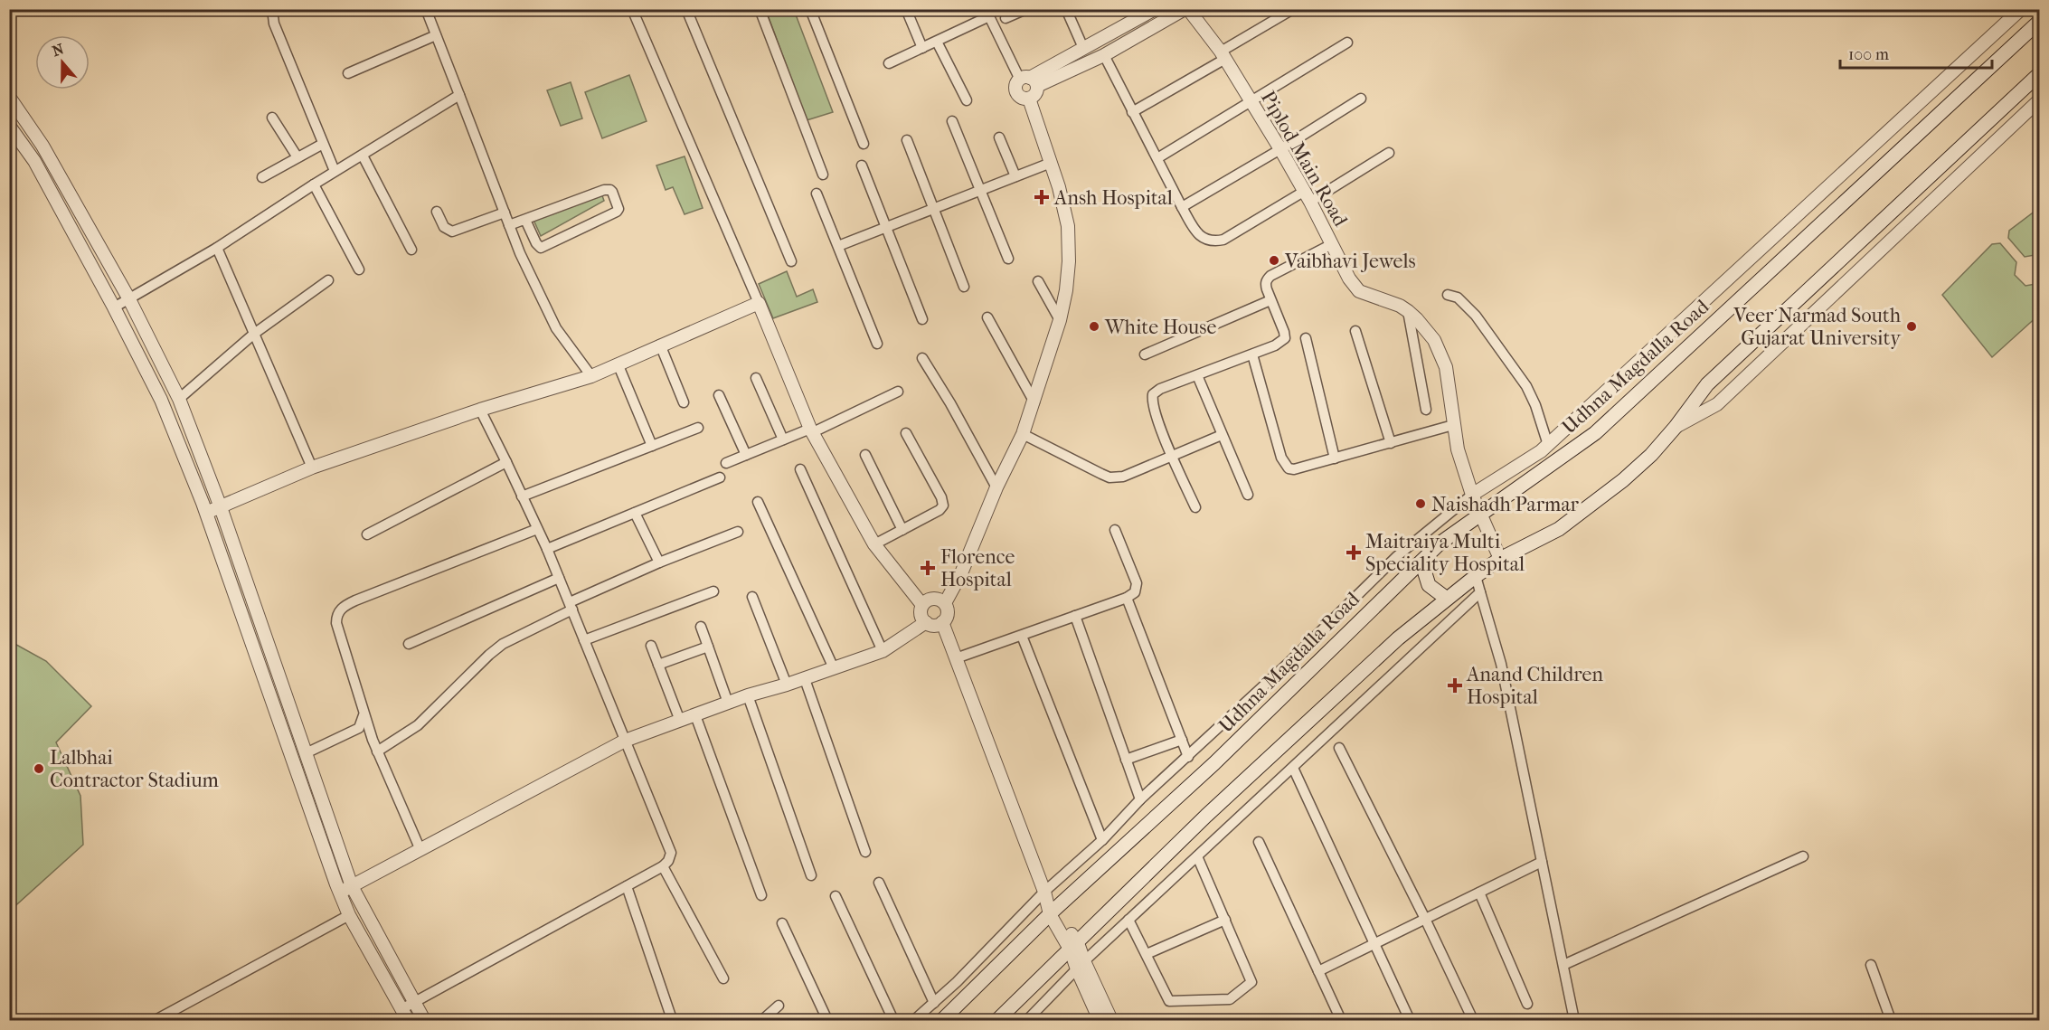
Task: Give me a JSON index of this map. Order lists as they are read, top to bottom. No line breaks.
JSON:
{"streets":{"main road":["Udhna Magdalla Road"],"street":["Piplod Main Road"]},"crossings":[["Piplod Main Road","Udhna Magdalla Road"]],"places":{"health":["Ansh Hospital","Maitraiya Multi Speciality Hospital","Florence Hospital","Anand Children Hospital"],"other":["Vaibhavi Jewels","White House","Veer Narmad South Gujarat University","Naishadh Parmar","Lalbhai Contractor Stadium"]},"scale_bar":"100 m","north":"top"}
